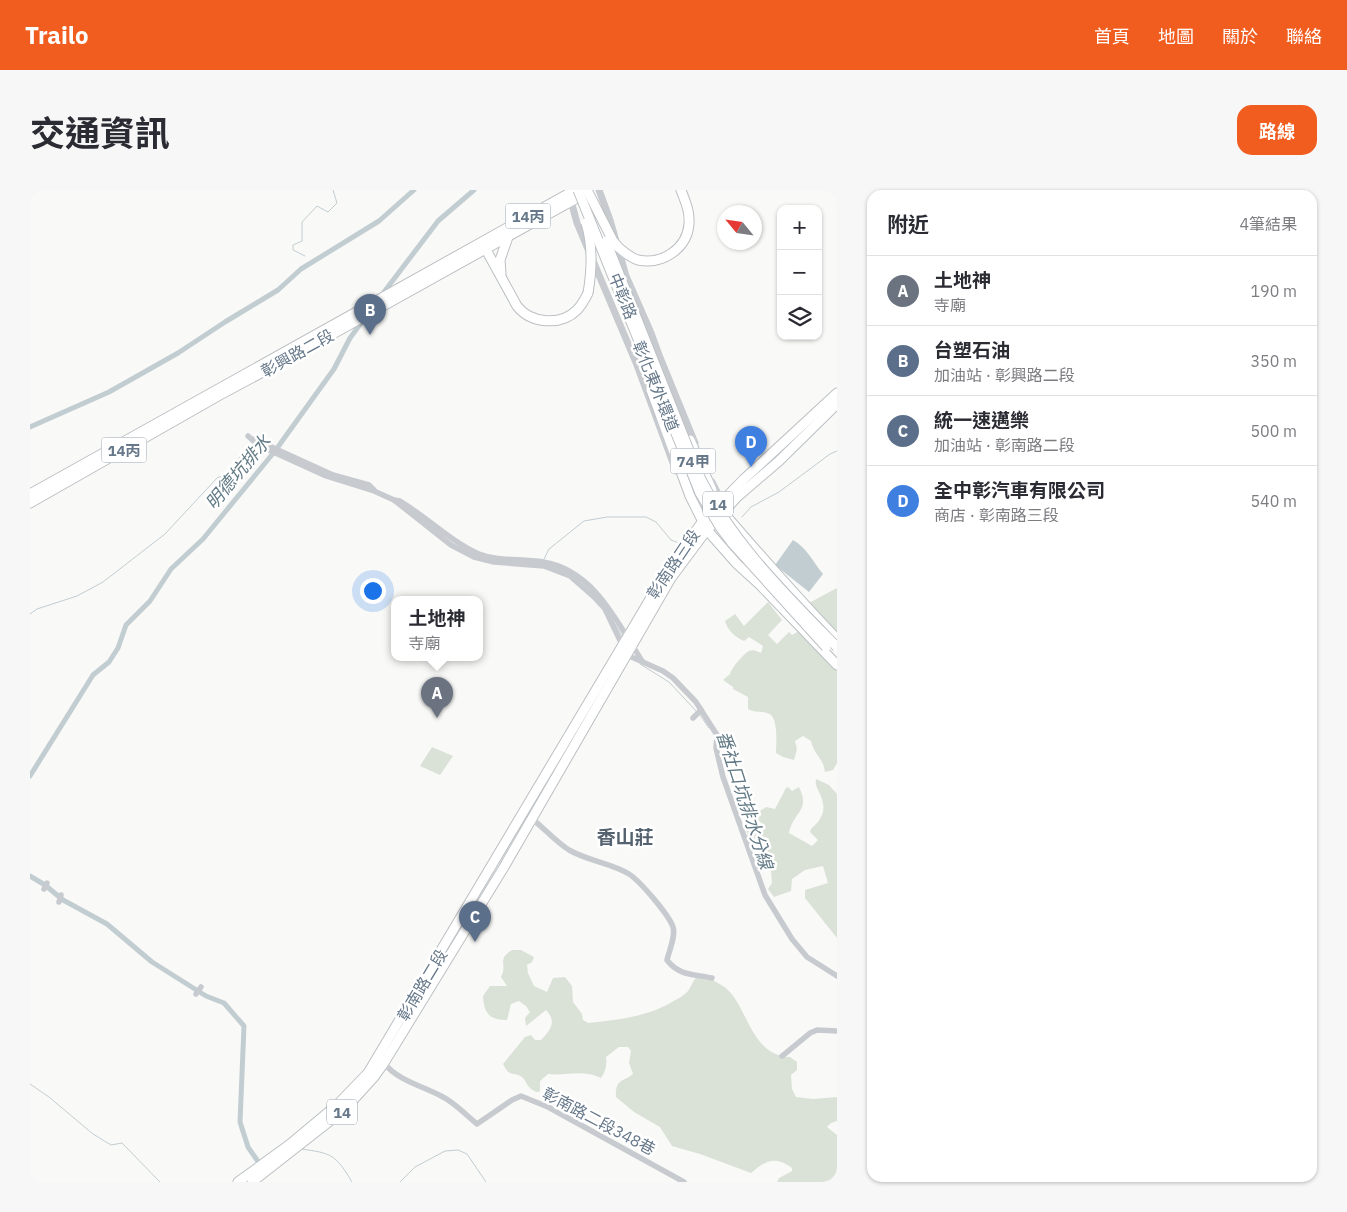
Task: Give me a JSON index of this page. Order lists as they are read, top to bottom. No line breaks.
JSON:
{"streets":{"main road":["14丙","彰興路二段","彰化東外環道","74甲","14","彰南路三段","彰南路二段"],"street":["中彰路","彰南路二段348巷"]},"crossings":[["中彰路","彰興路二段"],["中彰路","彰化東外環道"],["中彰路","彰南路三段"],["彰興路二段","彰化東外環道"],["彰化東外環道","74甲"],["74甲","彰南路三段"],["14","彰南路三段"],["14","彰南路二段"],["彰南路三段","彰南路二段"],["彰南路二段","彰南路二段348巷"]],"districts":["香山莊"],"water":["明德坑排水","番社口坑排水分線"],"north":"top left","page":{"header":"Trailo","nav":["首頁","地圖","關於","聯絡"],"title":"交通資訊","buttons":"路線","heading":["附近","4筆結果"],"map_buttons":["+","−"],"list":[{"mark":"A","name":"土地神","note":"寺廟","value":"190 m"},{"mark":"B","name":"台塑石油","note":"加油站 · 彰興路二段","value":"350 m"},{"mark":"C","name":"統一速邁樂","note":"加油站 · 彰南路二段","value":"500 m"},{"mark":"D","name":"全中彰汽車有限公司","note":"商店 · 彰南路三段","value":"540 m"}],"pins":["B","D","A","C"],"popup":["土地神","寺廟"]}}
